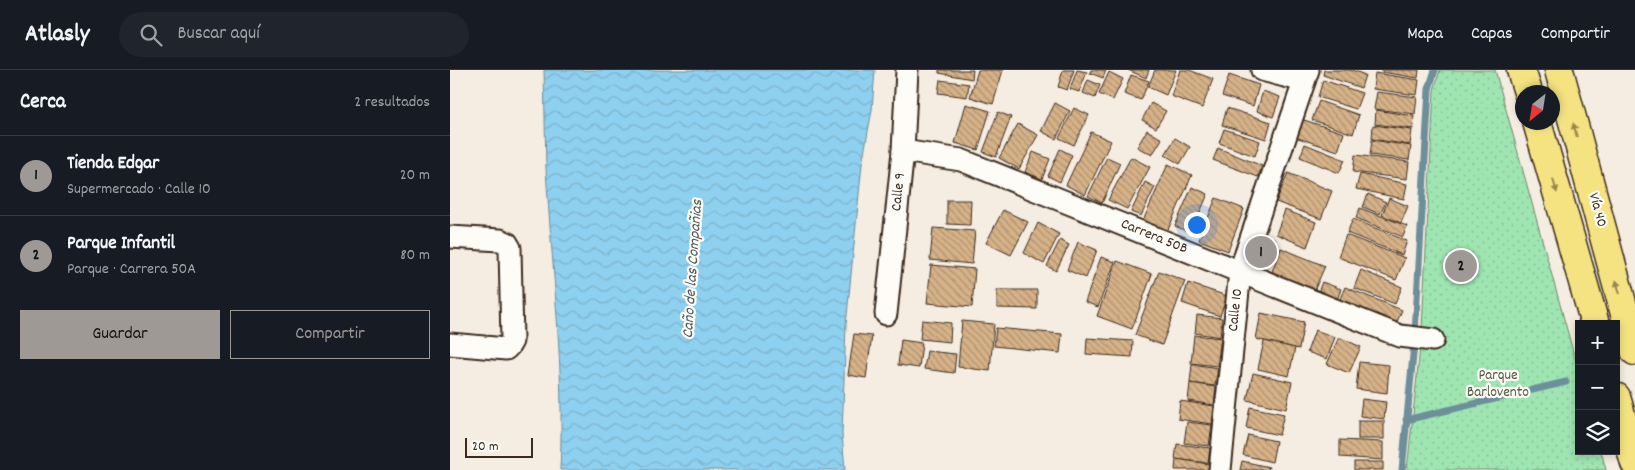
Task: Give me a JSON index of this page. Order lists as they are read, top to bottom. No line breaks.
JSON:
{"streets":{"highway":["Vía 40"],"street":["Calle 9","Carrera 50B","Calle 10"]},"crossings":[["Calle 9","Carrera 50B"],["Carrera 50B","Calle 10"]],"water":["Caño de las Compañias"],"parks":["Parque Barlovento"],"scale_bar":"20 m","north":"bottom left","page":{"header":"Atlasly","search":"Buscar aquí","nav":["Mapa","Capas","Compartir"],"heading":["Cerca","2 resultados"],"list":[{"mark":"1","name":"Tienda Edgar","note":"Supermercado · Calle 10","value":"20 m"},{"mark":"2","name":"Parque Infantil","note":"Parque · Carrera 50A","value":"80 m"}],"pins":["1","2"],"buttons":["Guardar","Compartir"],"map_buttons":["+","−"],"scale":"20 m"}}
